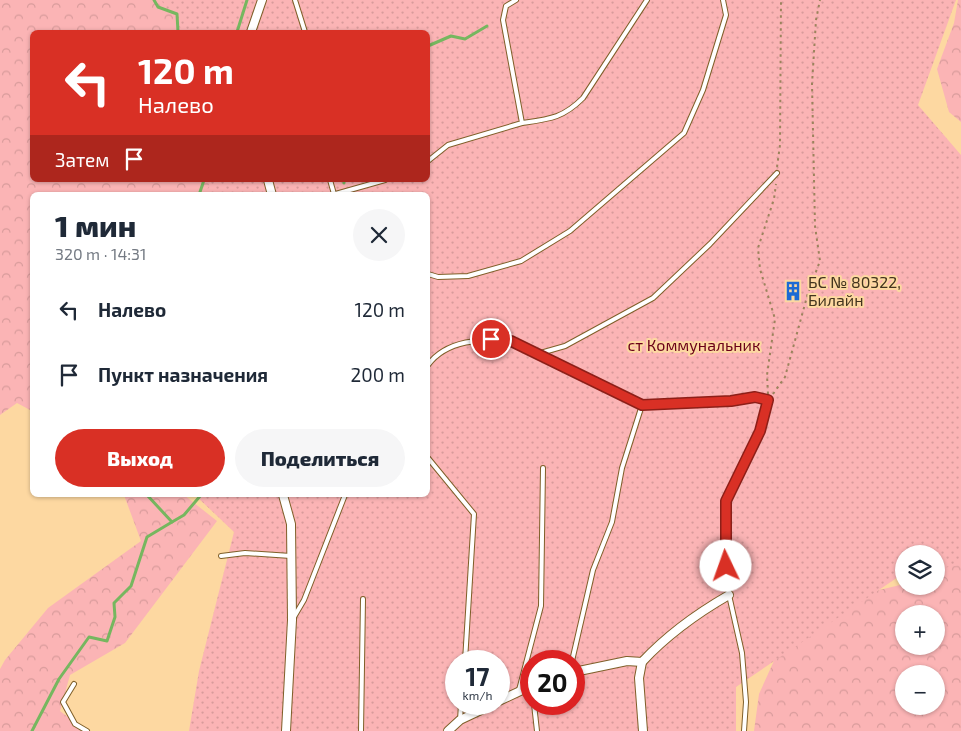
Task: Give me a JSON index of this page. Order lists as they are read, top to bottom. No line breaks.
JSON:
{"parks":["ст Коммунальник"],"places":{"building":["БС № 80322, Билайн"]},"page":{"turn":["120 m","Налево"],"then":"Затем","heading":["1 мин","320 m · 14:31"],"list":[{"name":"Налево","value":"120 m"},{"name":"Пункт назначения","value":"200 m"}],"buttons":["Выход","Поделиться"],"map_buttons":["+","−"],"speed":"17 km/h","limit":"20"}}
